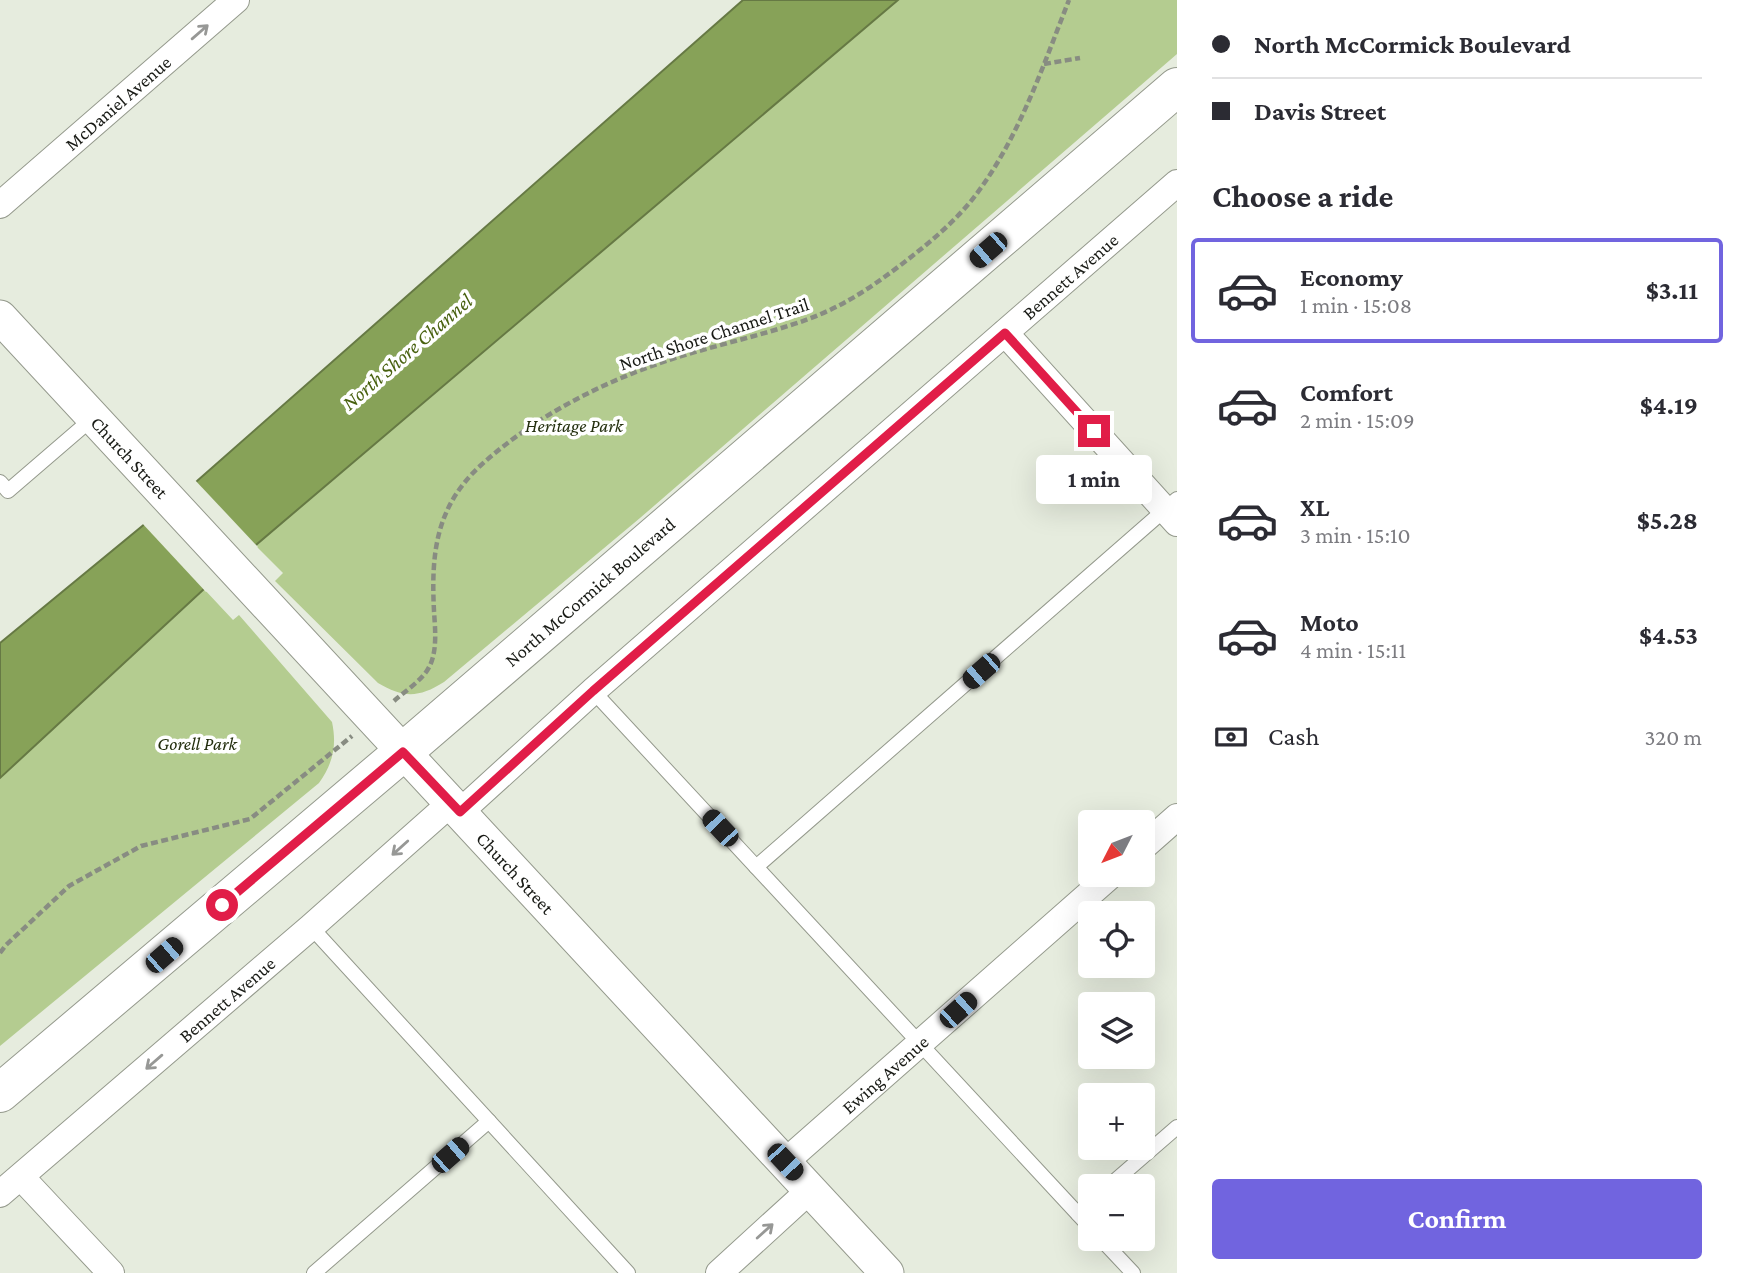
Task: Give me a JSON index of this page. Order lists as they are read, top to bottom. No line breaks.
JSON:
{"streets":{"main road":["North McCormick Boulevard"],"street":["McDaniel Avenue","Bennett Avenue","Church Street","Ewing Avenue"],"path":["North Shore Channel Trail"]},"crossings":[["Bennett Avenue","Church Street"],["Church Street","North McCormick Boulevard"],["Church Street","Ewing Avenue"]],"one_way":["McDaniel Avenue","Bennett Avenue"],"water":["North Shore Channel"],"parks":["Heritage Park","Gorell Park"],"north":"bottom left","page":{"banner":["North McCormick Boulevard","Davis Street"],"heading":"Choose a ride","list":[{"name":"Economy","note":"1 min · 15:08","value":"$3.11"},{"name":"Comfort","note":"2 min · 15:09","value":"$4.19"},{"name":"XL","note":"3 min · 15:10","value":"$5.28"},{"name":"Moto","note":"4 min · 15:11","value":"$4.53"}],"bubble":"1 min","pay":["Cash","320 m"],"map_buttons":["+","−"],"buttons":"Confirm"}}
